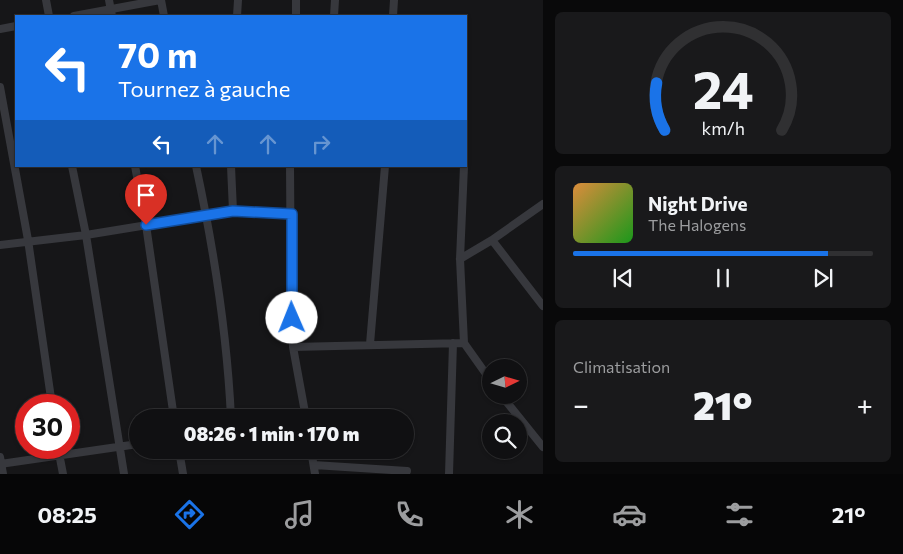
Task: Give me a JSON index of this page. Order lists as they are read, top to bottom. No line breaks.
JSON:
{"north":"right","page":{"turn":["70 m","Tournez à gauche"],"song":["Night Drive","The Halogens"],"tile":"Climatisation","heat":["−","21°","+"],"limit":"30","trip":"08:26 · 1 min · 170 m","tabs":["08:25","21°"],"gauge":["24","km/h"]}}
